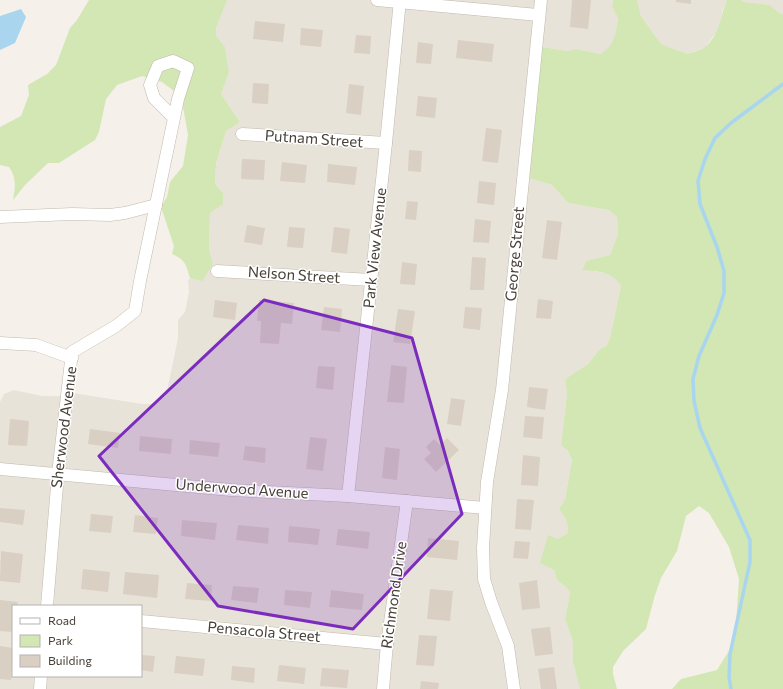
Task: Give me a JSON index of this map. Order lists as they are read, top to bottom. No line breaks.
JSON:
{"streets":{"street":["Putnam Street","Park View Avenue","George Street","Nelson Street","Sherwood Avenue","Underwood Avenue","Richmond Drive","Pensacola Street"]},"crossings":[["Putnam Street","Park View Avenue"],["Park View Avenue","Nelson Street"],["Park View Avenue","Underwood Avenue"],["George Street","Underwood Avenue"],["Sherwood Avenue","Underwood Avenue"],["Underwood Avenue","Richmond Drive"],["Richmond Drive","Pensacola Street"]],"legend":["Road","Park","Building"]}
